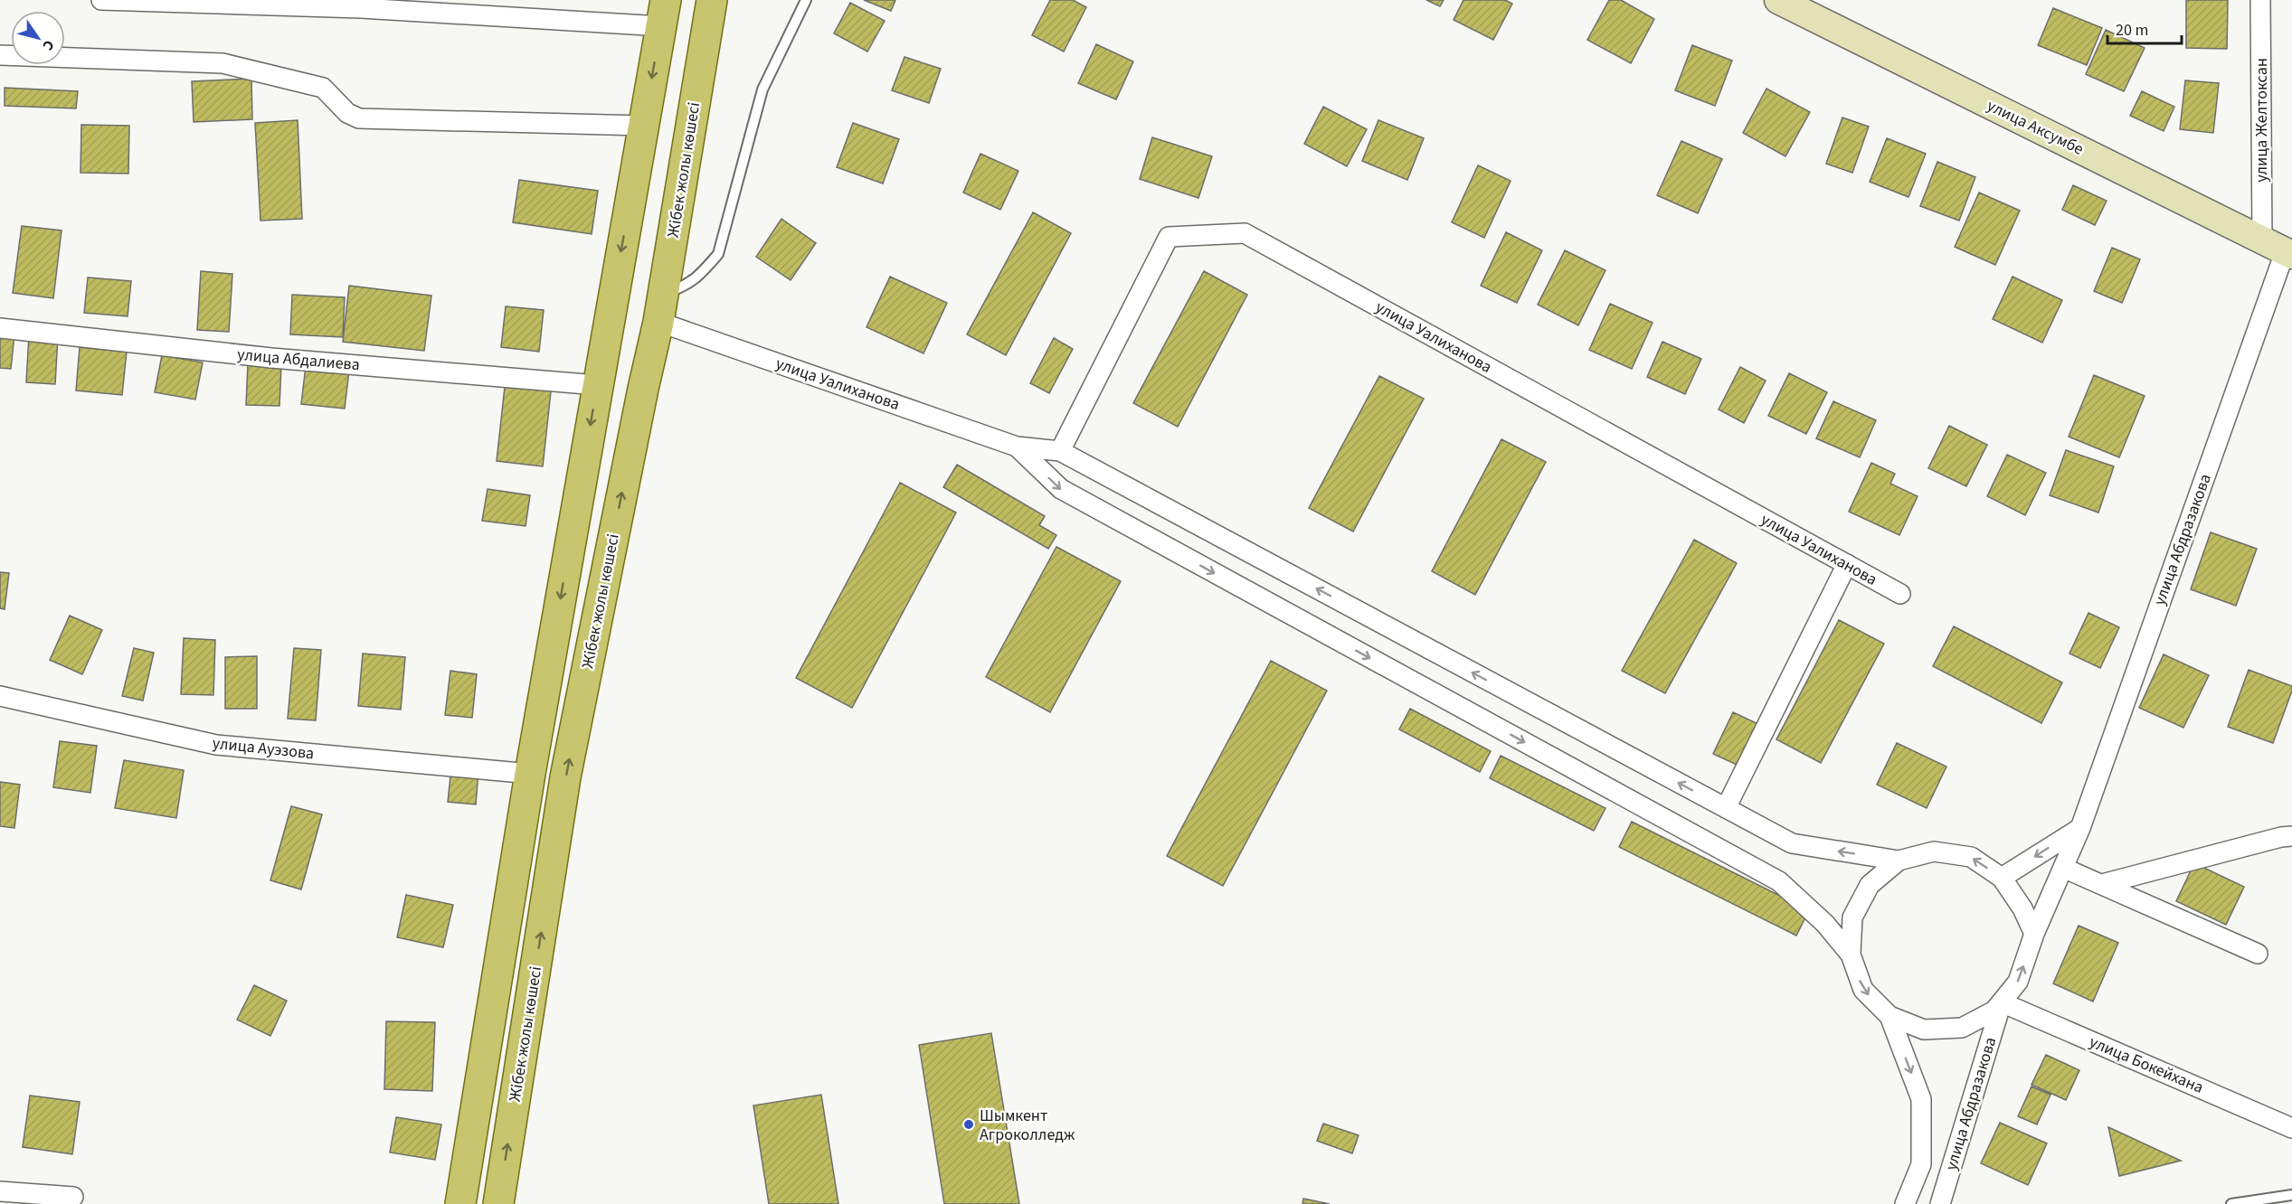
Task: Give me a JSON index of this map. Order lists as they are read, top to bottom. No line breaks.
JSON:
{"streets":{"main road":["улица Аксумбе","Жібек жолы көшесі"],"street":["улица Желтоксан","улица Уалиханова","улица Абдалиева","улица Абдразакова","улица Ауэзова","улица Бокейхана"]},"crossings":[["улица Желтоксан","улица Аксумбе"],["улица Желтоксан","улица Абдразакова"],["улица Аксумбе","улица Абдразакова"],["Жібек жолы көшесі","улица Уалиханова"],["улица Уалиханова","улица Абдразакова"],["улица Уалиханова","улица Бокейхана"],["улица Абдразакова","улица Бокейхана"]],"places":["Шымкент Агроколледж"],"scale_bar":"20 m","north":"bottom right"}
